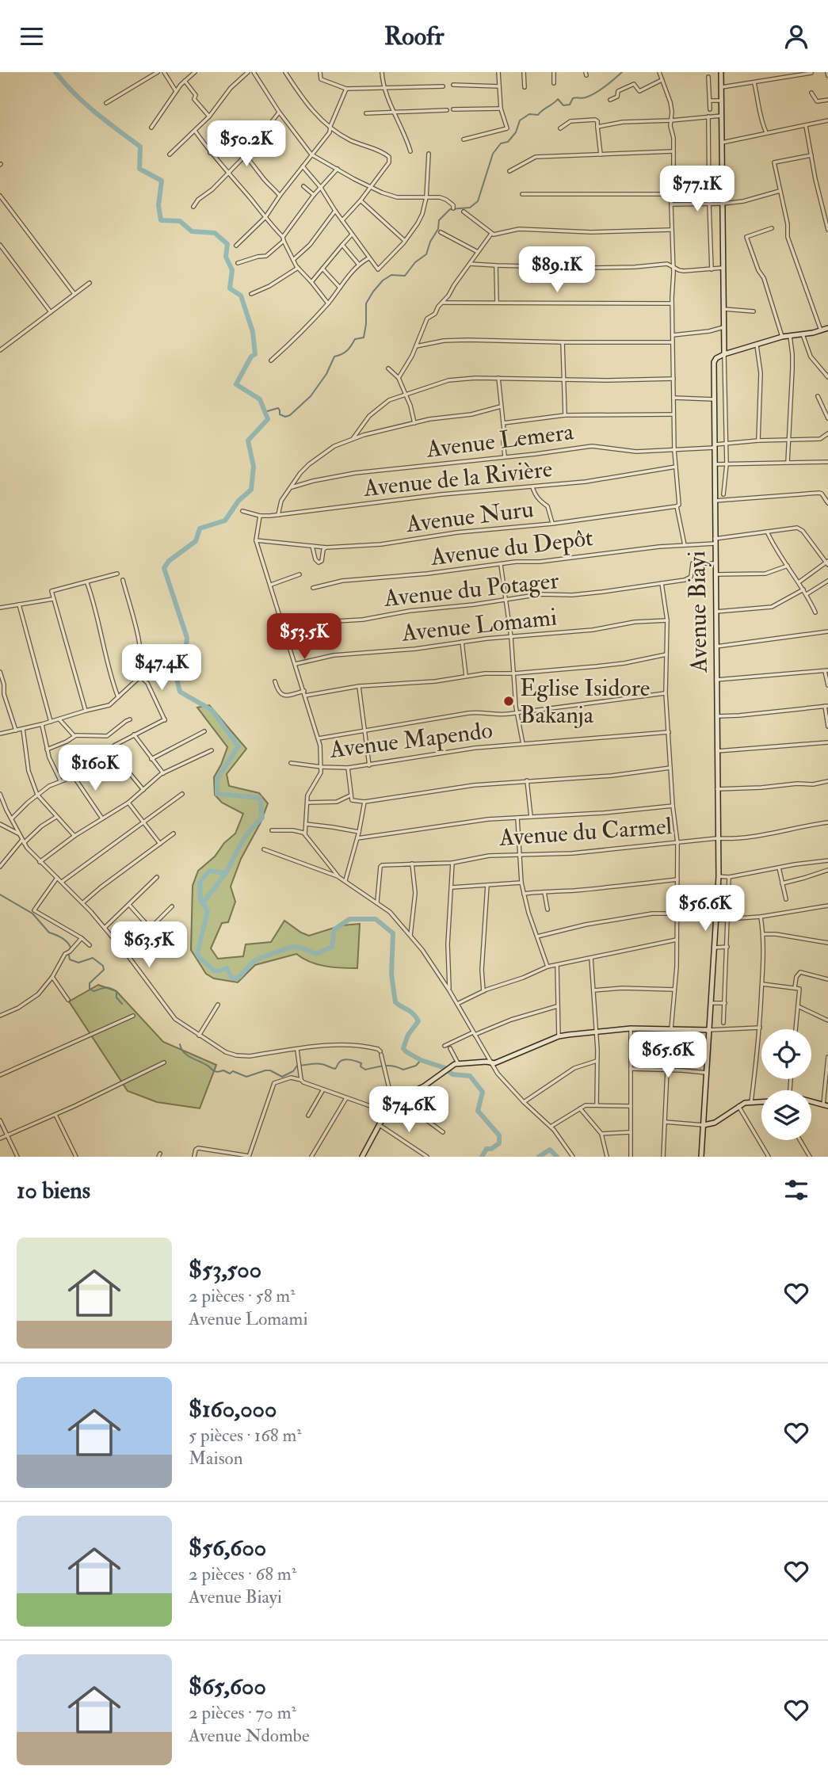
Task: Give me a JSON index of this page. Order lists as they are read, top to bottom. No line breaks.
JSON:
{"streets":{"street":["Avenue Lemera","Avenue de la Rivière","Avenue Nuru","Avenue du Depôt","Avenue du Potager","Avenue Biayi","Avenue Lomami","Avenue Mapendo","Avenue du Carmel"]},"crossings":[["Avenue Lemera","Avenue Biayi"],["Avenue du Depôt","Avenue Biayi"],["Avenue du Potager","Avenue Biayi"],["Avenue Biayi","Avenue du Carmel"]],"places":["Eglise Isidore Bakanja"],"page":{"header":"Roofr","price":["$50.2K","$77.1K","$89.1K","$53.5K","$47.4K","$160K","$56.6K","$63.5K","$65.6K","$74.6K"],"heading":"10 biens","list":[{"name":"$53,500","note":"2 pièces · 58 m² · Avenue Lomami"},{"name":"$160,000","note":"5 pièces · 168 m² · Maison"},{"name":"$56,600","note":"2 pièces · 68 m² · Avenue Biayi"},{"name":"$65,600","note":"2 pièces · 70 m² · Avenue Ndombe"}]}}
